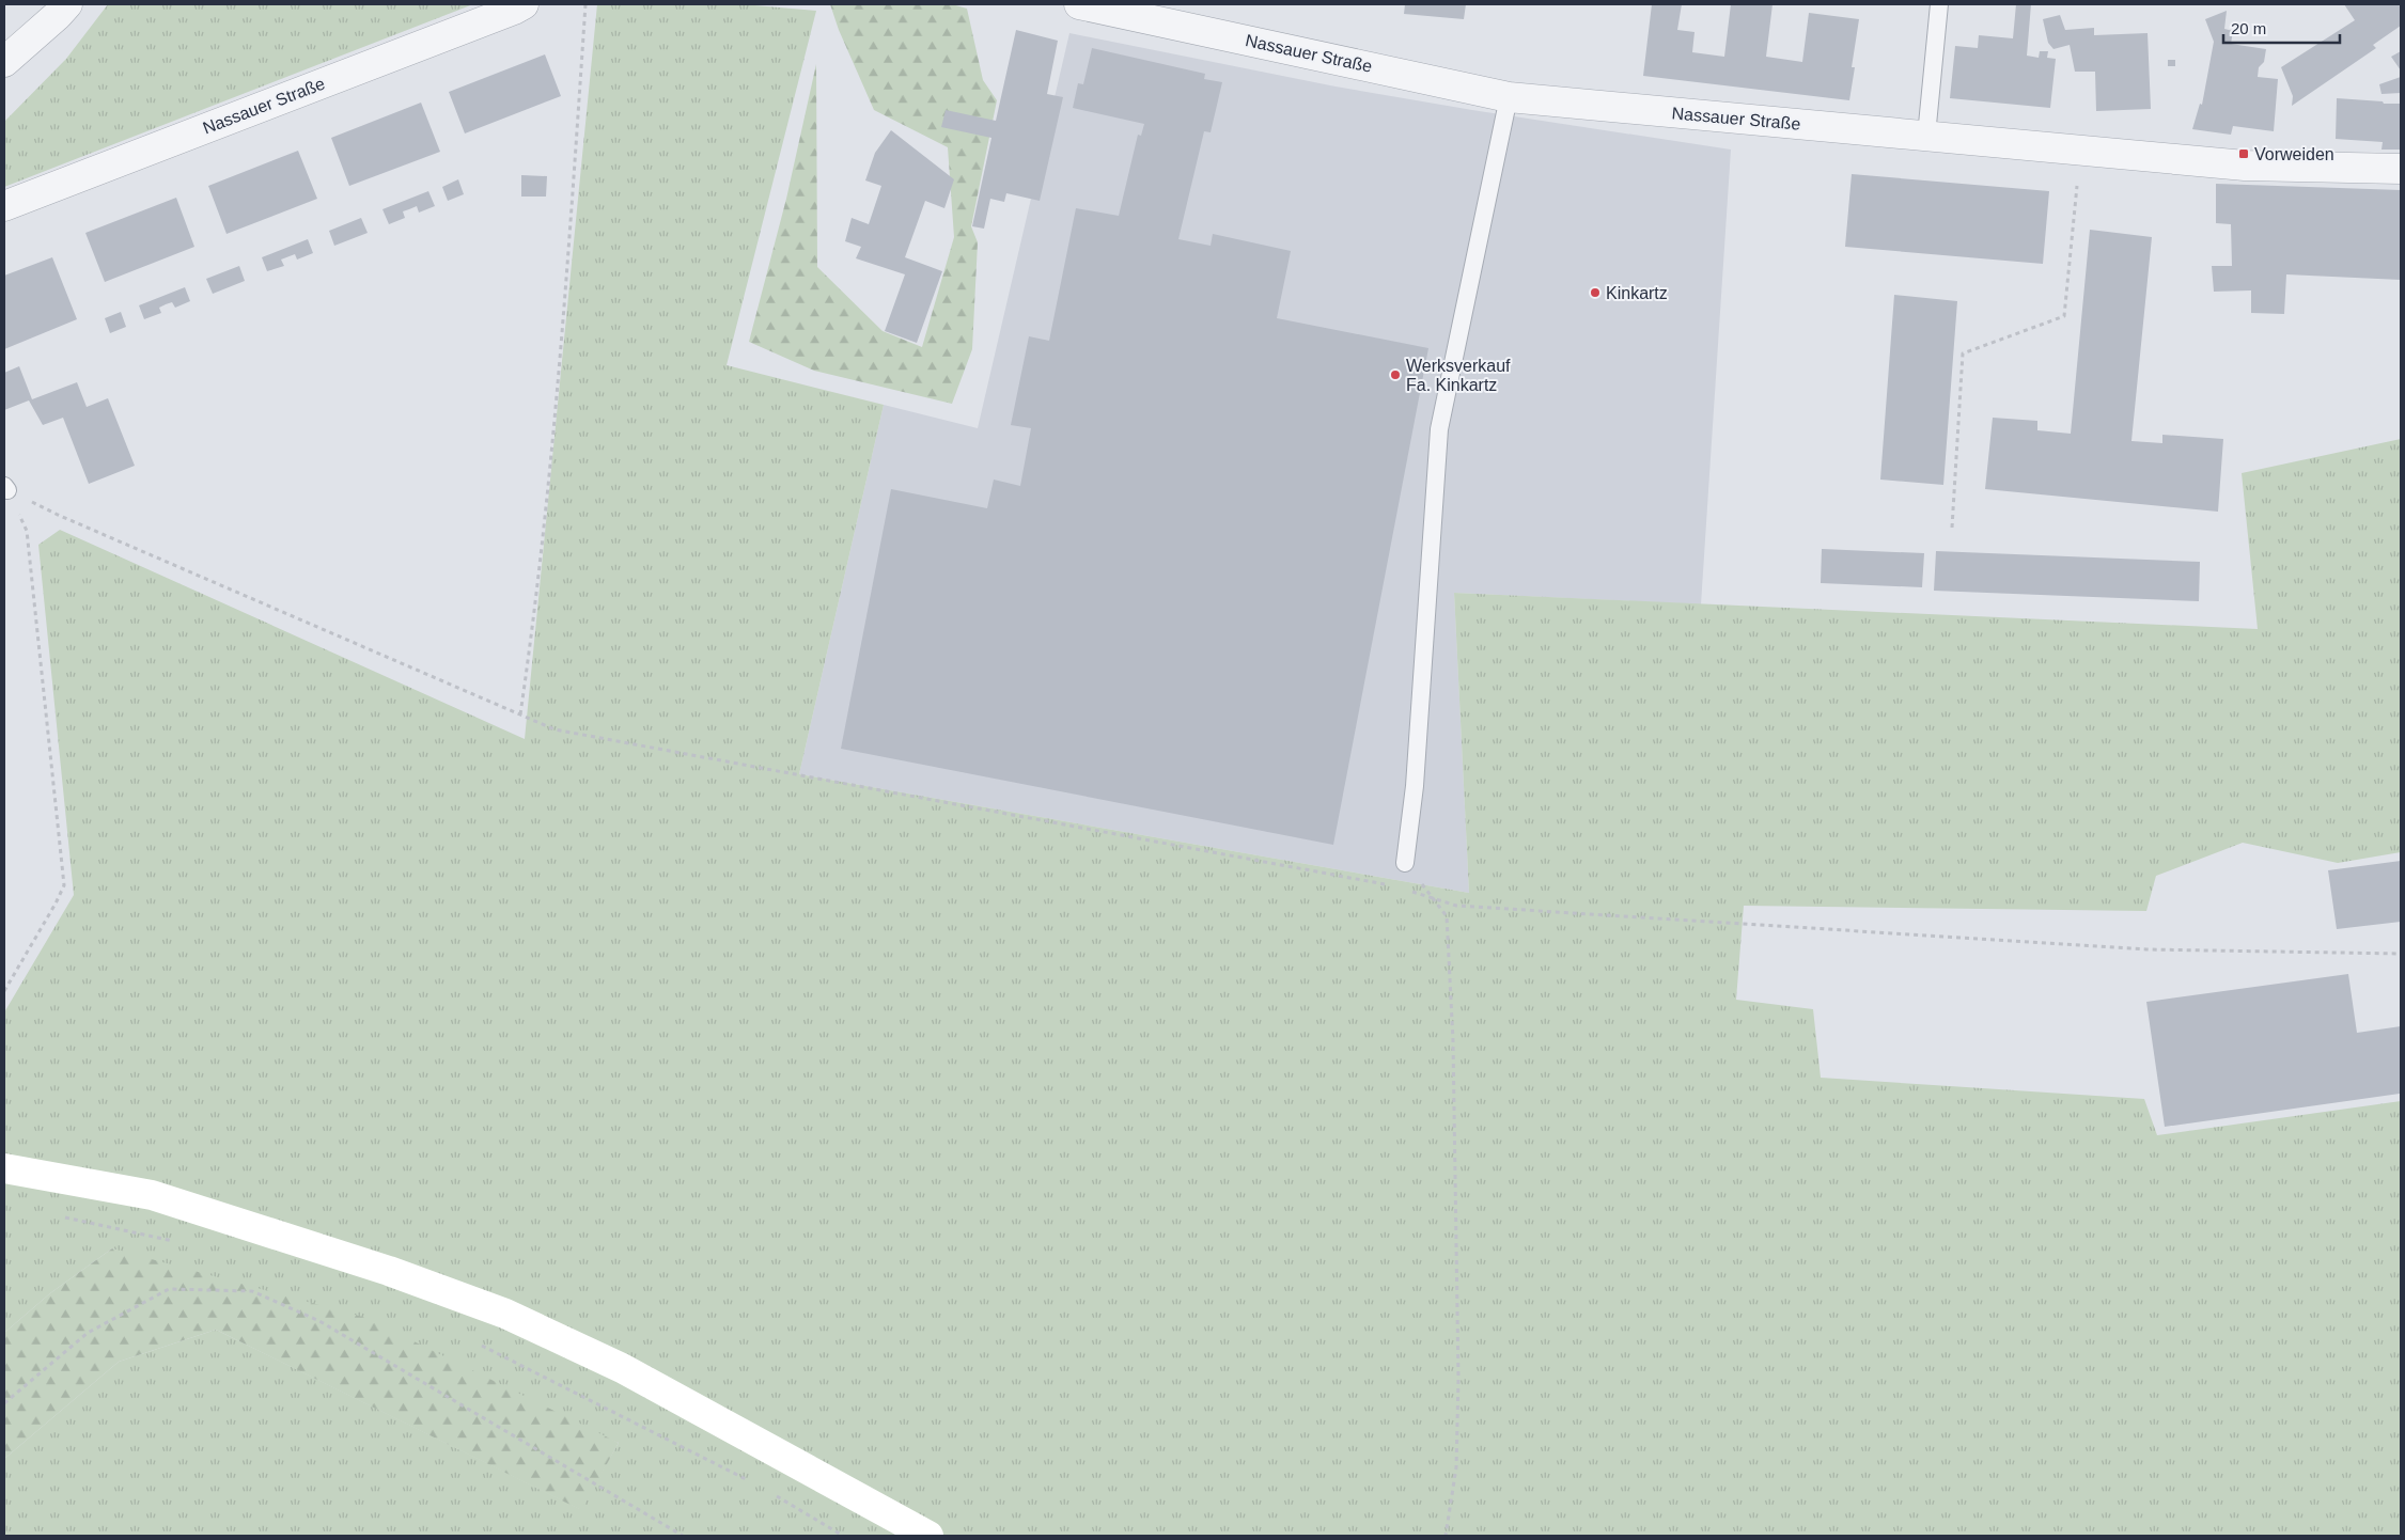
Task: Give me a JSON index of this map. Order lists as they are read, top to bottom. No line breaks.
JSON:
{"streets":{"street":["Nassauer Straße"]},"places":{"transit":["Vorweiden"],"other":["Kinkartz","Werksverkauf Fa. Kinkartz"]},"scale_bar":"20 m"}
